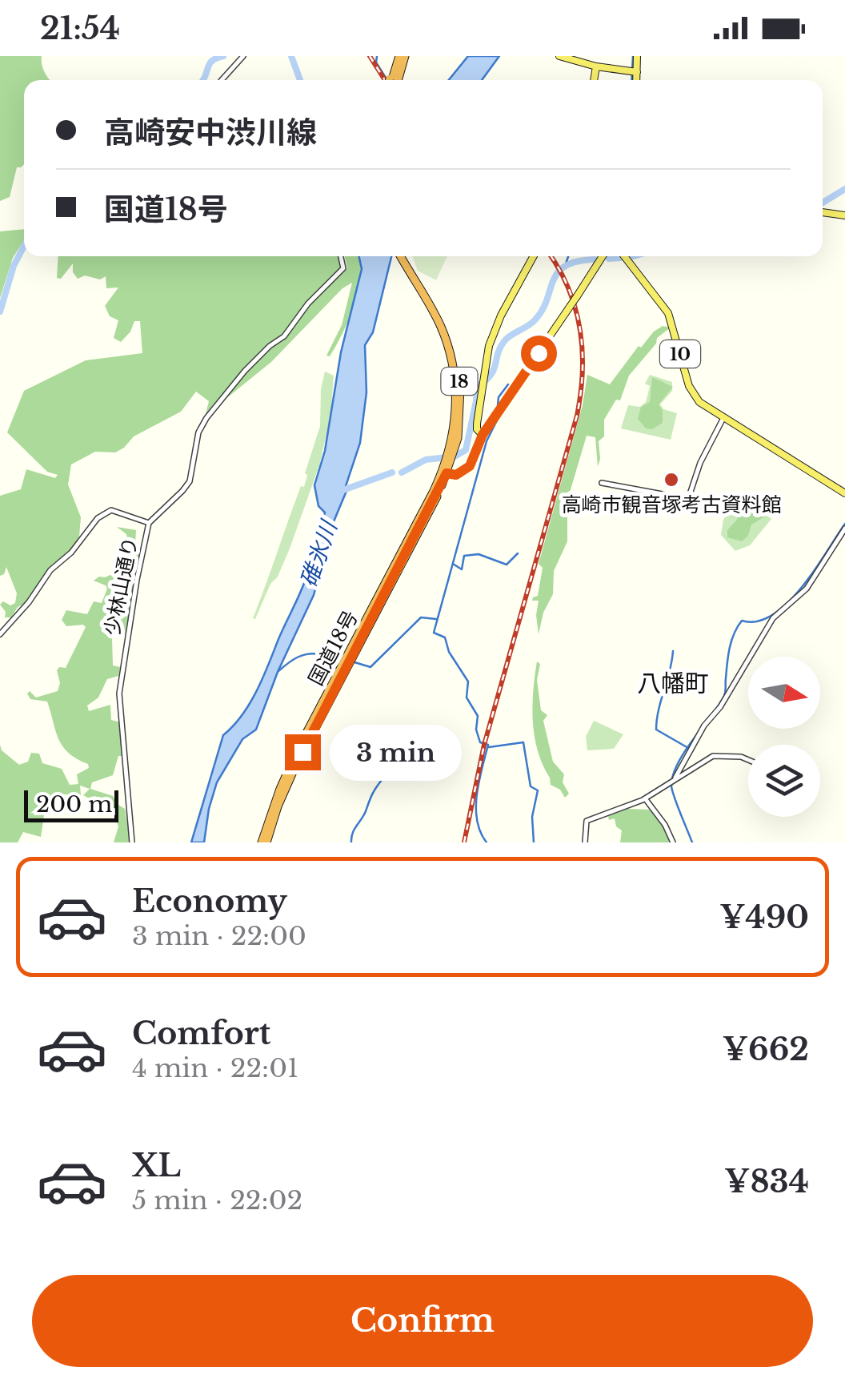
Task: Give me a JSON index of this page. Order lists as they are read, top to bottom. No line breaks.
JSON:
{"streets":{"highway":["18","国道18号"],"main road":["10"],"street":["少林山通り"]},"crossings":[["18","国道18号"]],"districts":["八幡町"],"water":["碓氷川"],"places":["高崎市観音塚考古資料館"],"scale_bar":"200 m","north":"right","page":{"status":"21:54","banner":["高崎安中渋川線","国道18号"],"bubble":"3 min","scale":"200 m","list":[{"name":"Economy","note":"3 min · 22:00","value":"¥490"},{"name":"Comfort","note":"4 min · 22:01","value":"¥662"},{"name":"XL","note":"5 min · 22:02","value":"¥834"}],"buttons":"Confirm"}}
